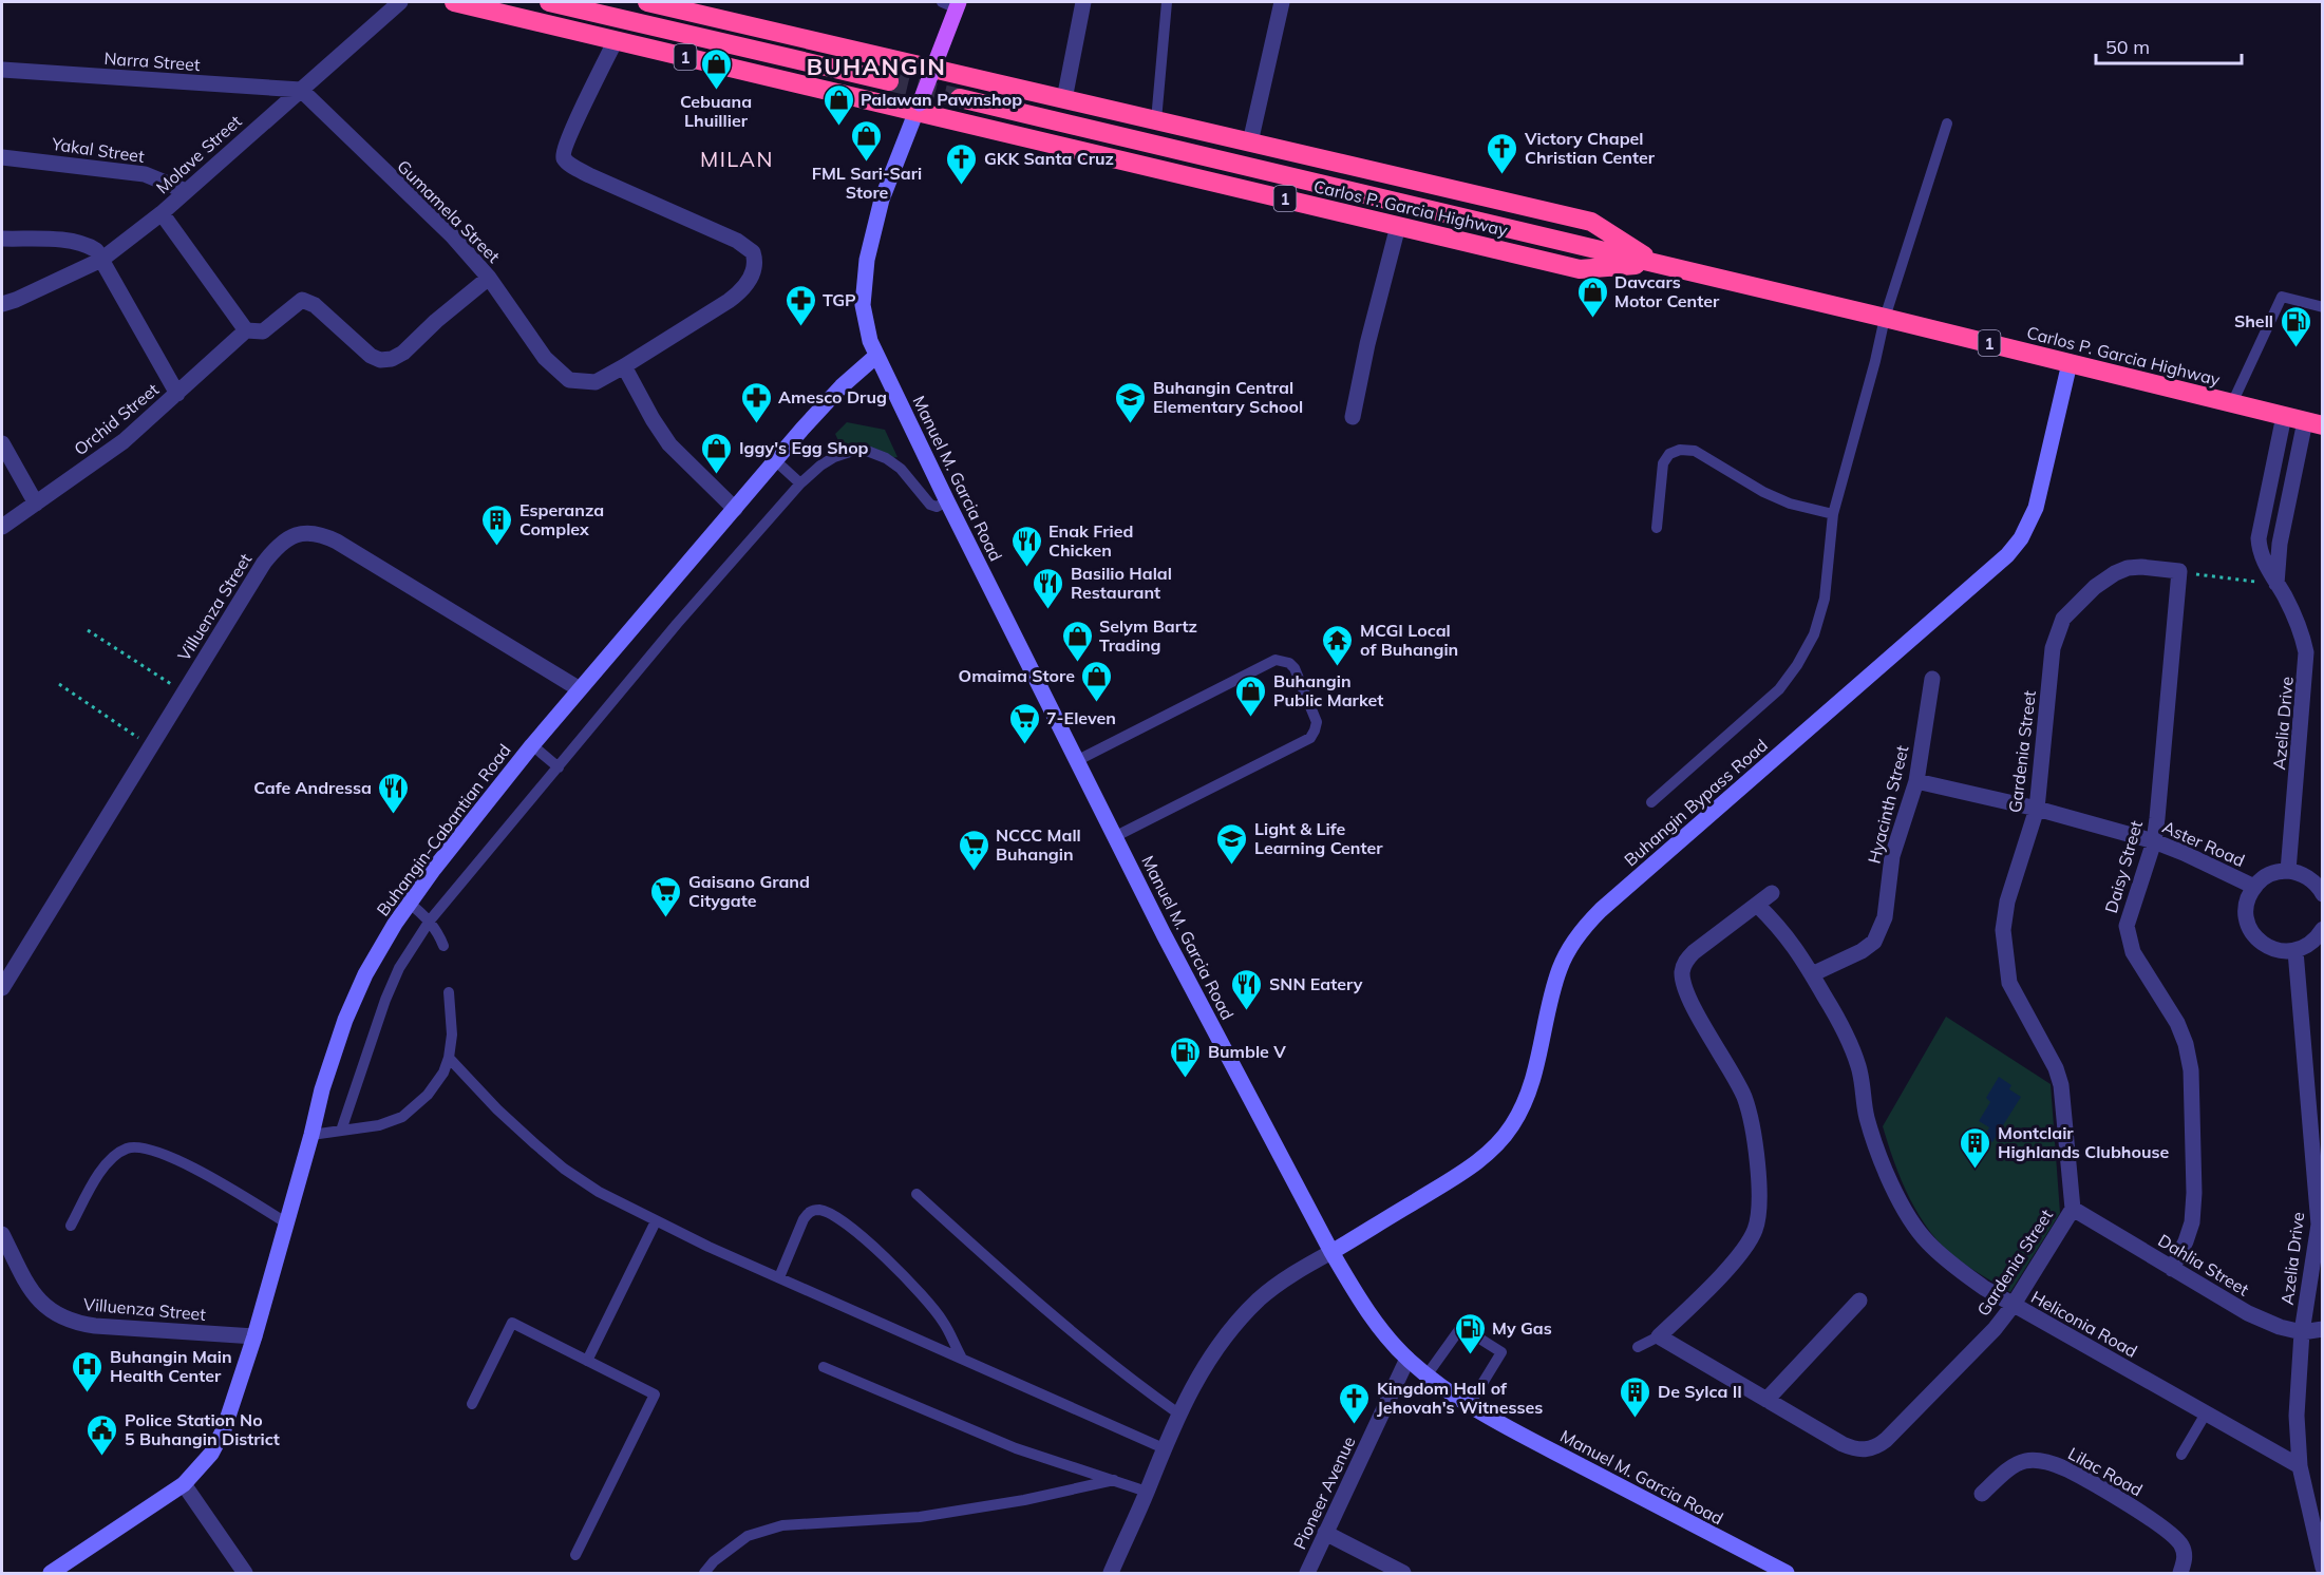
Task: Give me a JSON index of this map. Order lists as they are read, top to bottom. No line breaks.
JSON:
{"streets":{"highway":["1","Carlos P. Garcia Highway"],"main road":["Manuel M. Garcia Road","Buhangin Bypass Road","Buhangin-Cabantian Road"],"street":["Narra Street","Yakal Street","Molave Street","Gumamela Street","Orchid Street","Villuenza Street","Azelia Drive","Gardenia Street","Hyacinth Street","Aster Road","Daisy Street","Dahlia Street","Heliconia Road","Lilac Road","Pioneer Avenue"]},"crossings":[["Narra Street","Molave Street"],["Narra Street","Gumamela Street"],["Yakal Street","Molave Street"],["Molave Street","Gumamela Street"],["Carlos P. Garcia Highway","Gumamela Street"],["Carlos P. Garcia Highway","Manuel M. Garcia Road"],["Carlos P. Garcia Highway","Azelia Drive"],["Carlos P. Garcia Highway","Buhangin Bypass Road"],["Manuel M. Garcia Road","Buhangin Bypass Road"],["Manuel M. Garcia Road","Buhangin-Cabantian Road"],["Manuel M. Garcia Road","Pioneer Avenue"],["Villuenza Street","Buhangin-Cabantian Road"],["Azelia Drive","Dahlia Street"],["Azelia Drive","Heliconia Road"],["Gardenia Street","Aster Road"],["Gardenia Street","Daisy Street"],["Gardenia Street","Dahlia Street"],["Gardenia Street","Heliconia Road"],["Hyacinth Street","Aster Road"],["Hyacinth Street","Heliconia Road"],["Aster Road","Daisy Street"],["Daisy Street","Dahlia Street"]],"districts":["BUHANGIN","MILAN"],"places":{"shop":["Cebuana Lhuillier","Palawan Pawnshop","FML Sari-Sari Store","Davcars Motor Center","Iggy's Egg Shop","Selym Bartz Trading","Omaima Store","Buhangin Public Market"],"church":["Victory Chapel Christian Center","GKK Santa Cruz","Kingdom Hall of Jehovah's Witnesses"],"pharmacy":["TGP","Amesco Drug"],"fuel station":["Shell","Bumble V","My Gas"],"school or university":["Buhangin Central Elementary School","Light & Life Learning Center"],"building":["Esperanza Complex","Montclair Highlands Clubhouse","De Sylca II"],"restaurant":["Enak Fried Chicken","Basilio Halal Restaurant","Cafe Andressa","SNN Eatery"],"temple":["MCGI Local of Buhangin"],"supermarket":["7-Eleven","NCCC Mall Buhangin","Gaisano Grand Citygate"],"hospital":["Buhangin Main Health Center"],"public building":["Police Station No 5 Buhangin District"]},"scale_bar":"50 m"}
